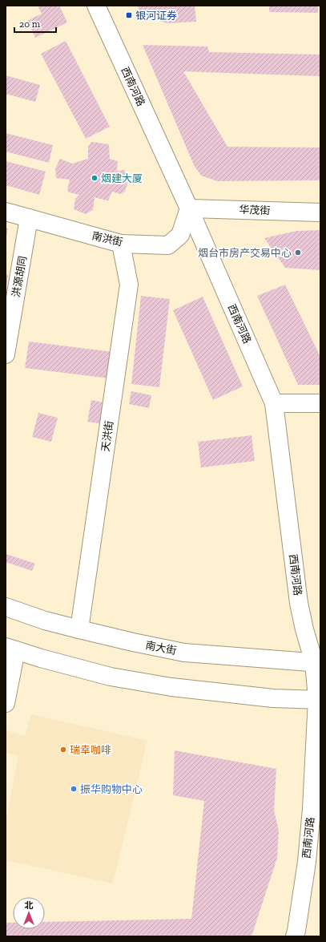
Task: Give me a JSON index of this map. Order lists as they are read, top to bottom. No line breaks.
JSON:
{"streets":{"main road":["西南河路","华茂街","南洪街","洪源胡同","天洪街","南大街"]},"crossings":[["西南河路","华茂街"],["西南河路","南洪街"],["西南河路","南大街"],["华茂街","南洪街"],["南洪街","洪源胡同"],["南洪街","天洪街"],["天洪街","南大街"]],"places":{"transit":["银河证券"],"other":["烟建大厦","烟台市房产交易中心","瑞幸咖啡","振华购物中心"]},"scale_bar":"20 m","north":"top"}
